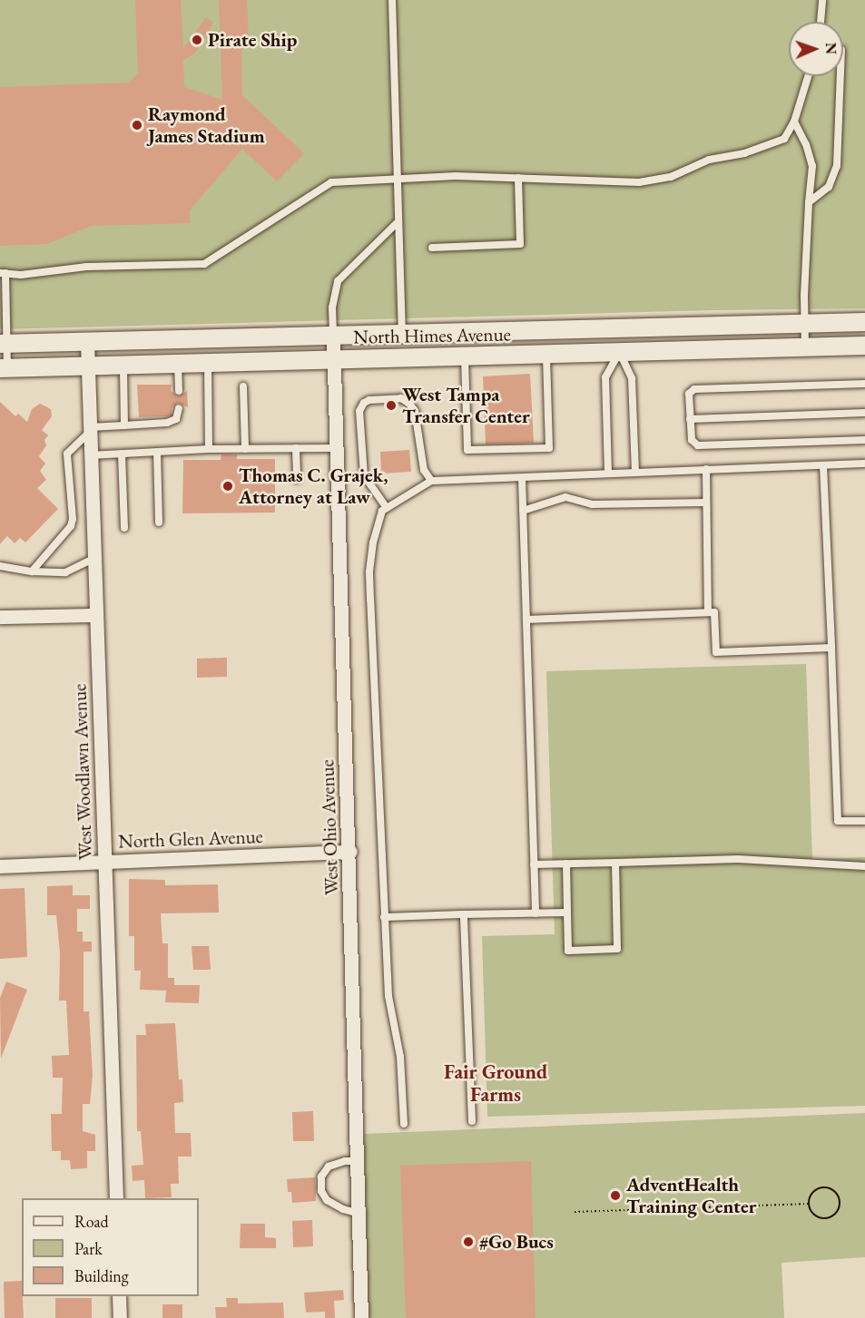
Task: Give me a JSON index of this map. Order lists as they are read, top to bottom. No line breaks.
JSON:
{"streets":{"street":["North Himes Avenue","West Woodlawn Avenue","West Ohio Avenue","North Glen Avenue"]},"crossings":[["North Himes Avenue","West Woodlawn Avenue"],["North Himes Avenue","West Ohio Avenue"],["West Woodlawn Avenue","North Glen Avenue"],["West Ohio Avenue","North Glen Avenue"]],"districts":["Fair Ground Farms"],"places":["Pirate Ship","Raymond James Stadium","West Tampa Transfer Center","Thomas C. Grajek, Attorney at Law","AdventHealth Training Center","#Go Bucs"],"legend":["Road","Park","Building"],"north":"right"}
